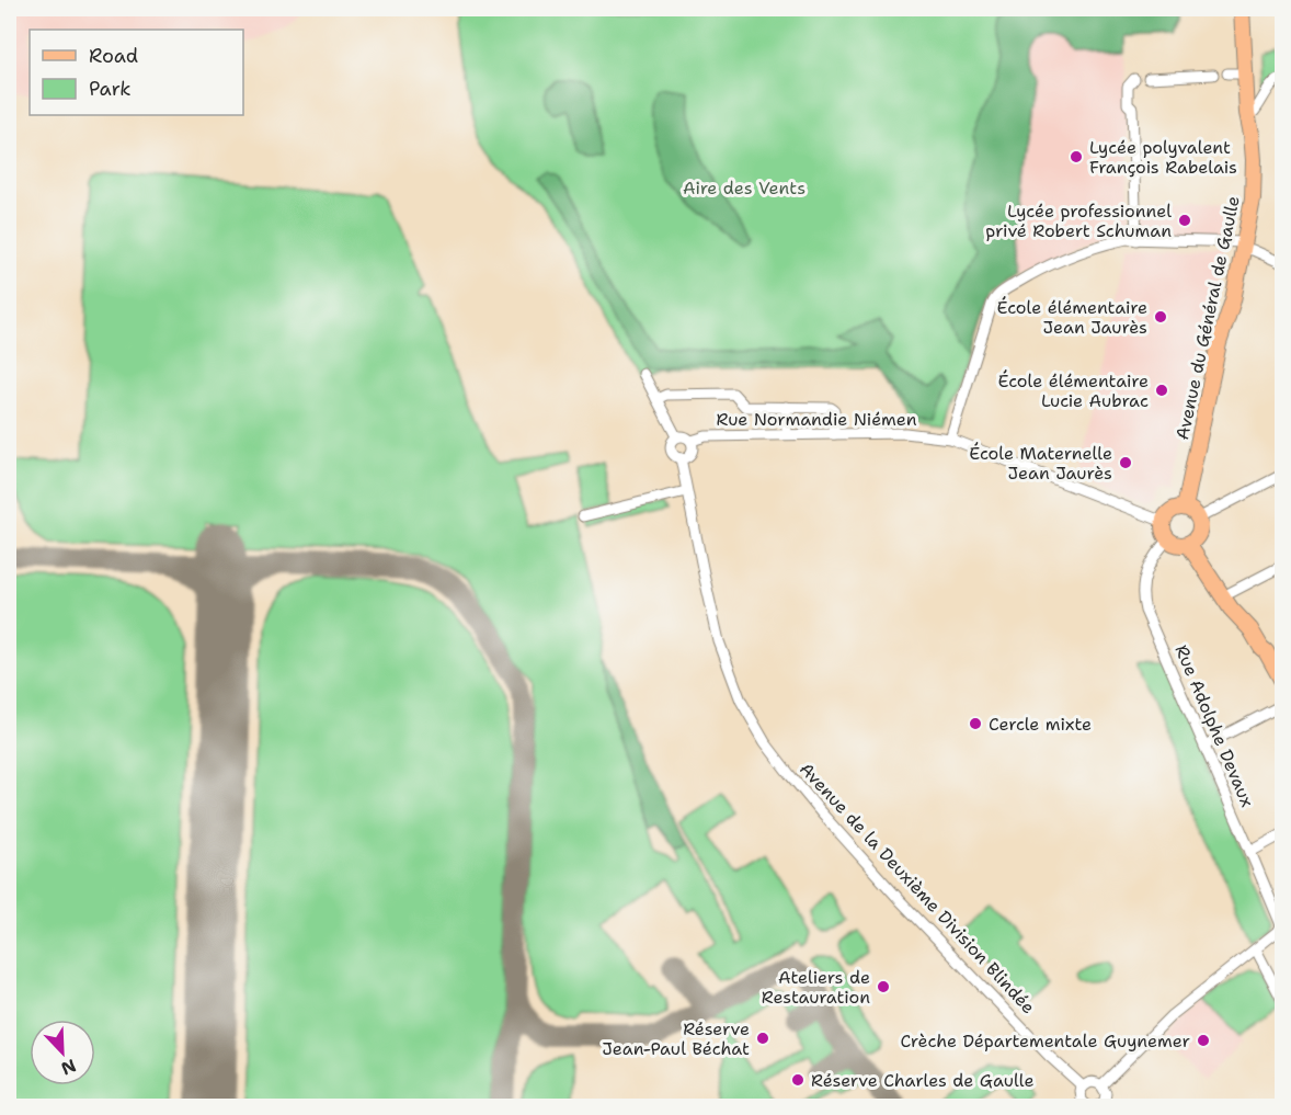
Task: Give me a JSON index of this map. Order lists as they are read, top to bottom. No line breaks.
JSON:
{"streets":{"main road":["Avenue du Général de Gaulle"],"street":["Rue Normandie Niémen","Rue Adolphe Devaux","Avenue de la Deuxième Division Blindée"]},"crossings":[["Avenue du Général de Gaulle","Rue Normandie Niémen"],["Avenue du Général de Gaulle","Rue Adolphe Devaux"],["Rue Normandie Niémen","Rue Adolphe Devaux"],["Rue Normandie Niémen","Avenue de la Deuxième Division Blindée"]],"parks":["Aire des Vents"],"places":["Lycée polyvalent François Rabelais","Lycée professionnel privé Robert Schuman","École élémentaire Jean Jaurès","École élémentaire Lucie Aubrac","École Maternelle Jean Jaurès","Cercle mixte","Ateliers de Restauration","Réserve Jean-Paul Béchat","Crèche Départementale Guynemer","Réserve Charles de Gaulle"],"legend":["Road","Park"],"north":"bottom right"}
